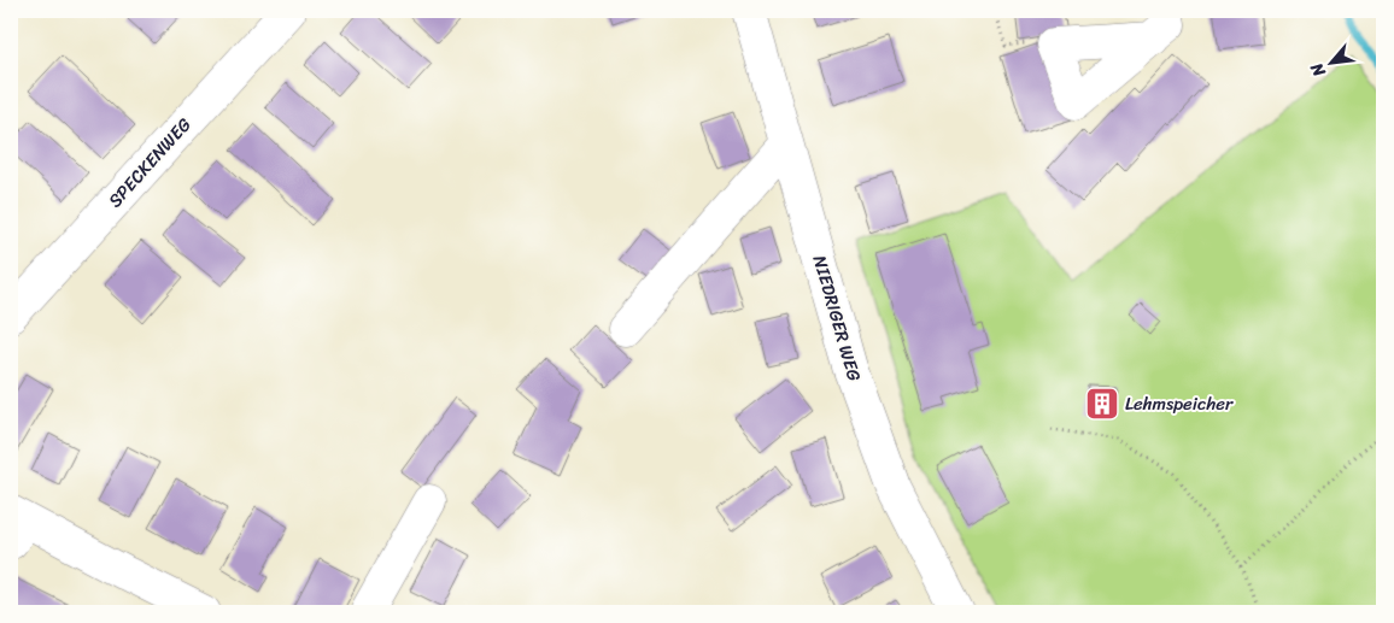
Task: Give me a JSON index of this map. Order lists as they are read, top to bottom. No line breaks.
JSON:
{"streets":{"street":["SPECKENWEG","NIEDRIGER WEG"]},"places":{"building":["Lehmspeicher"]},"north":"bottom left"}
